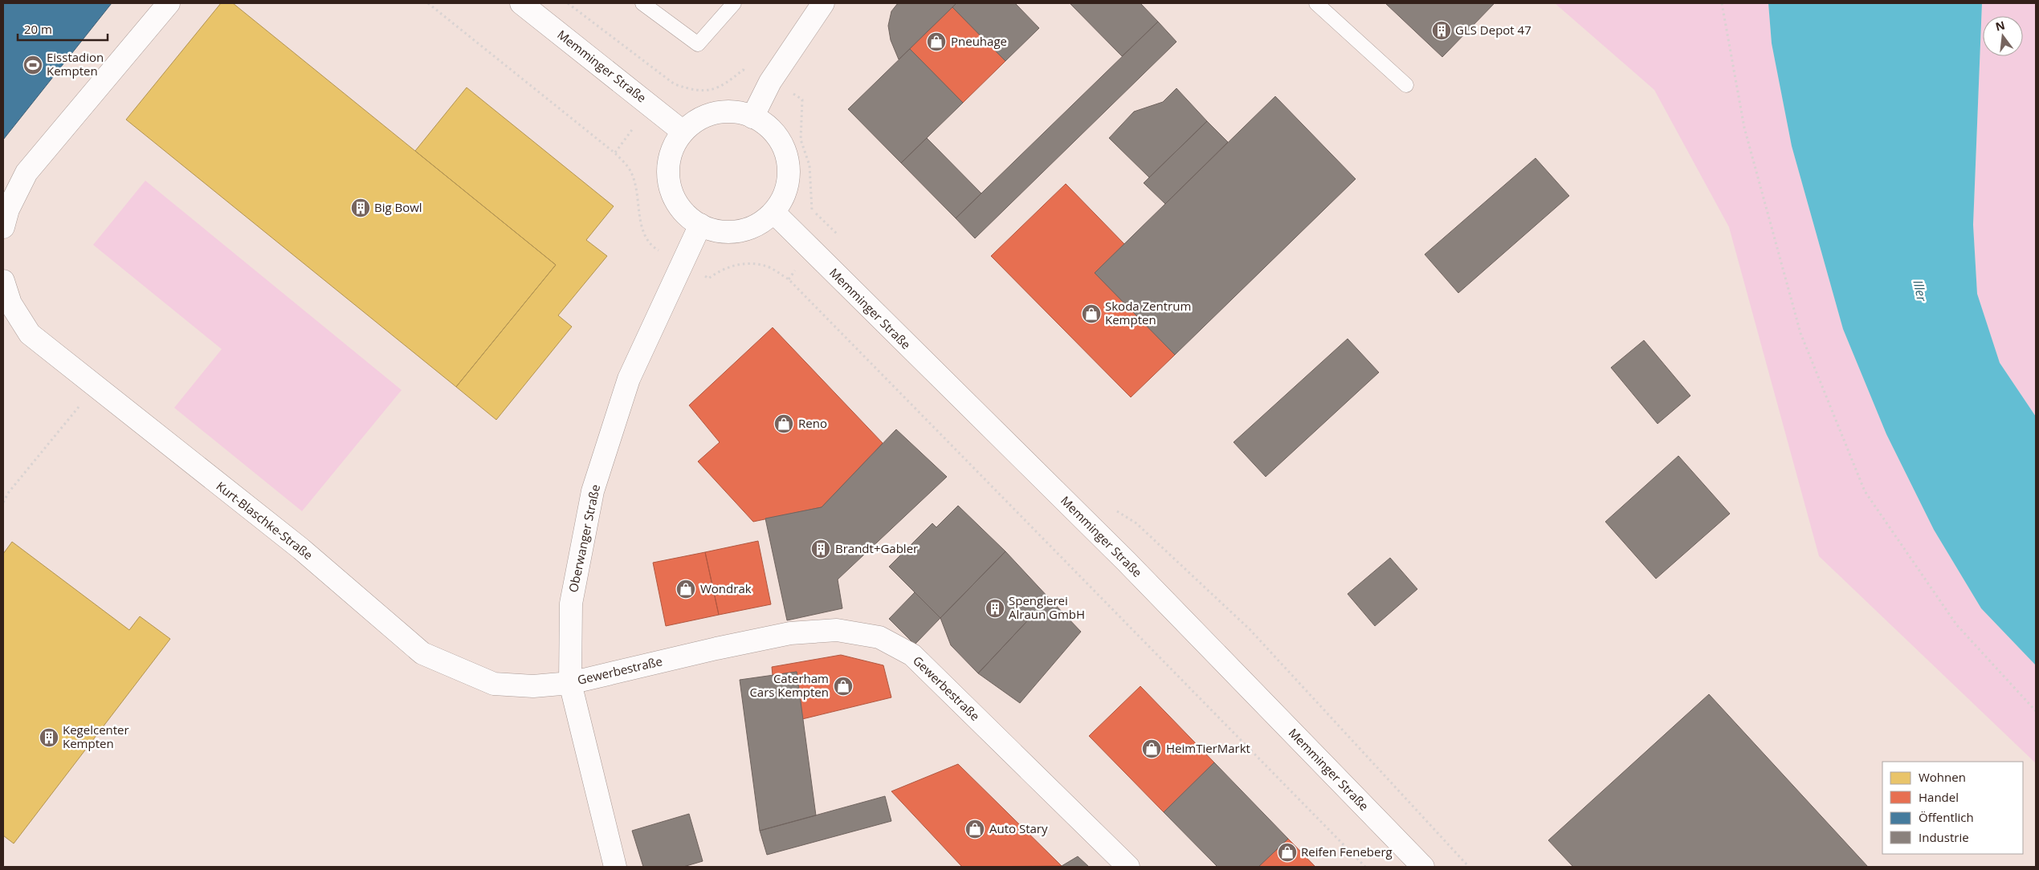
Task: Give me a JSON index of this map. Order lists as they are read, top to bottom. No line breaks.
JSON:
{"streets":{"street":["Memminger Straße","Kurt-Blaschke-Straße","Oberwanger Straße","Gewerbestraße"]},"crossings":[["Memminger Straße","Oberwanger Straße"],["Kurt-Blaschke-Straße","Oberwanger Straße"],["Kurt-Blaschke-Straße","Gewerbestraße"],["Oberwanger Straße","Gewerbestraße"]],"water":["Iller"],"places":{"building":["GLS Depot 47","Big Bowl","Brandt+Gabler","Spenglerei Alraun GmbH","Kegelcenter Kempten"],"shop":["Pneuhage","Skoda Zentrum Kempten","Reno","Wondrak","Caterham Cars Kempten","HeimTierMarkt","Auto Stary","Reifen Feneberg"],"sports":["Eisstadion Kempten"]},"legend":["Wohnen","Handel","Öffentlich","Industrie"],"scale_bar":"20 m","north":"top"}
